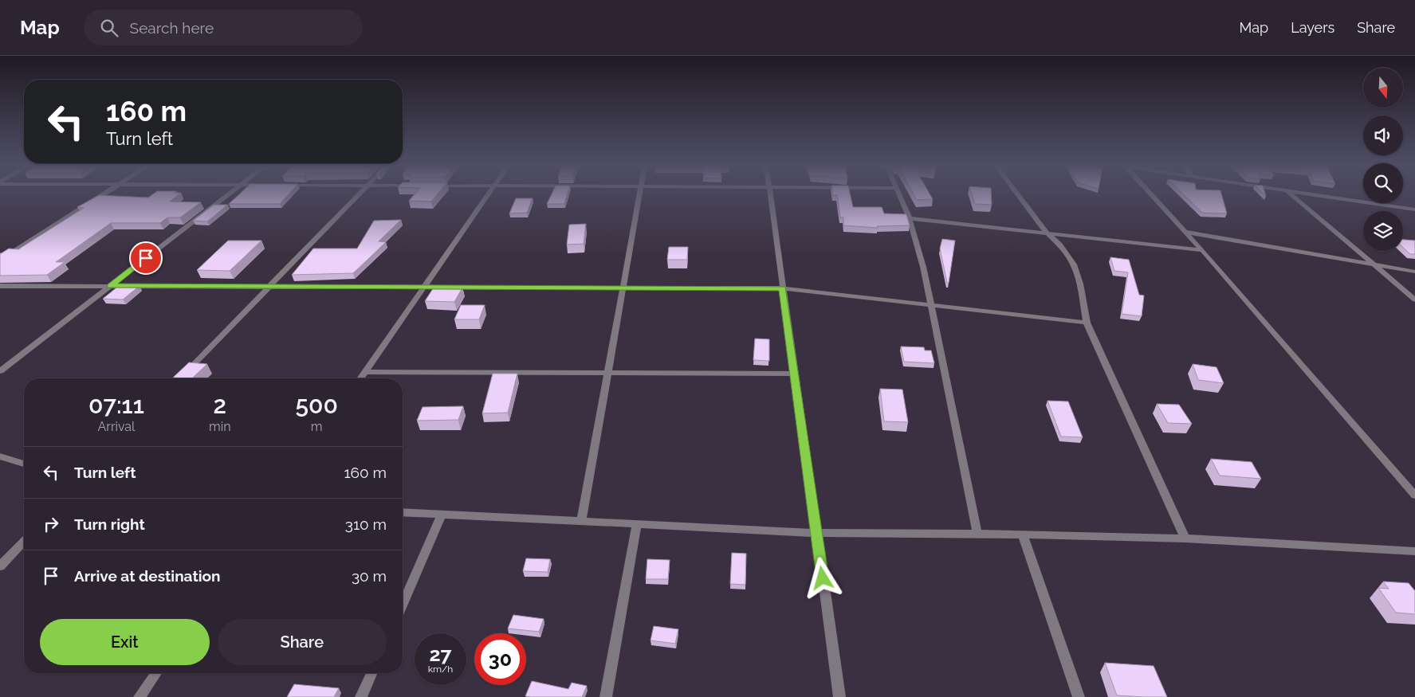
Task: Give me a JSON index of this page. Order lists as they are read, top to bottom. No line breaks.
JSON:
{"north":"bottom","page":{"header":"Map","search":"Search here","nav":["Map","Layers","Share"],"turn":["160 m","Turn left"],"eta":["07:11","Arrival","2","min","500","m"],"list":[{"name":"Turn left","value":"160 m"},{"name":"Turn right","value":"310 m"},{"name":"Arrive at destination","value":"30 m"}],"buttons":["Exit","Share"],"speed":"27 km/h","limit":"30"}}
